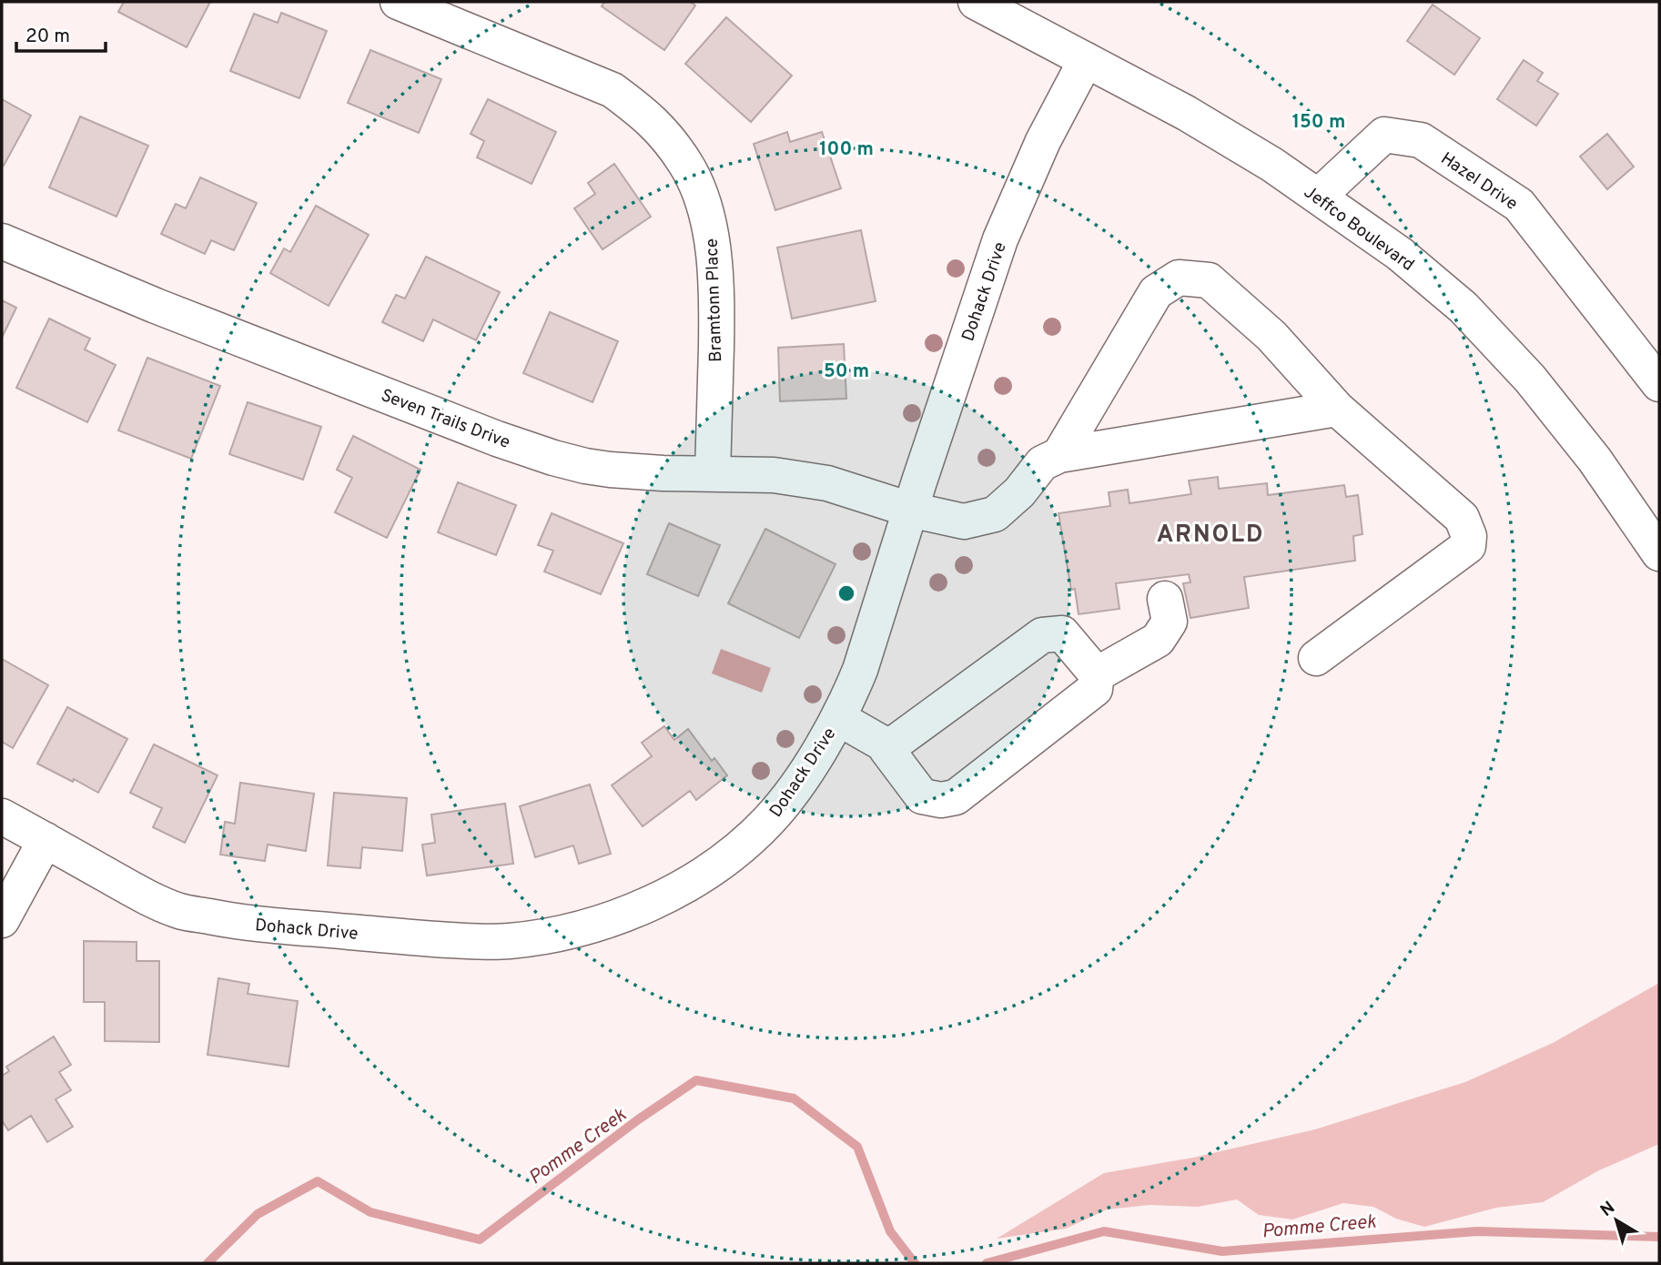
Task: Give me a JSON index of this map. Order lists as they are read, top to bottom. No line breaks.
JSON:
{"streets":{"street":["Hazel Drive","Jeffco Boulevard","Dohack Drive","Bramtonn Place","Seven Trails Drive"]},"crossings":[["Hazel Drive","Jeffco Boulevard"],["Jeffco Boulevard","Dohack Drive"],["Dohack Drive","Seven Trails Drive"],["Bramtonn Place","Seven Trails Drive"]],"districts":["ARNOLD"],"water":["Pomme Creek"],"scale_bar":"20 m","north":"top left","rings":["150 m","100 m","50 m"]}
